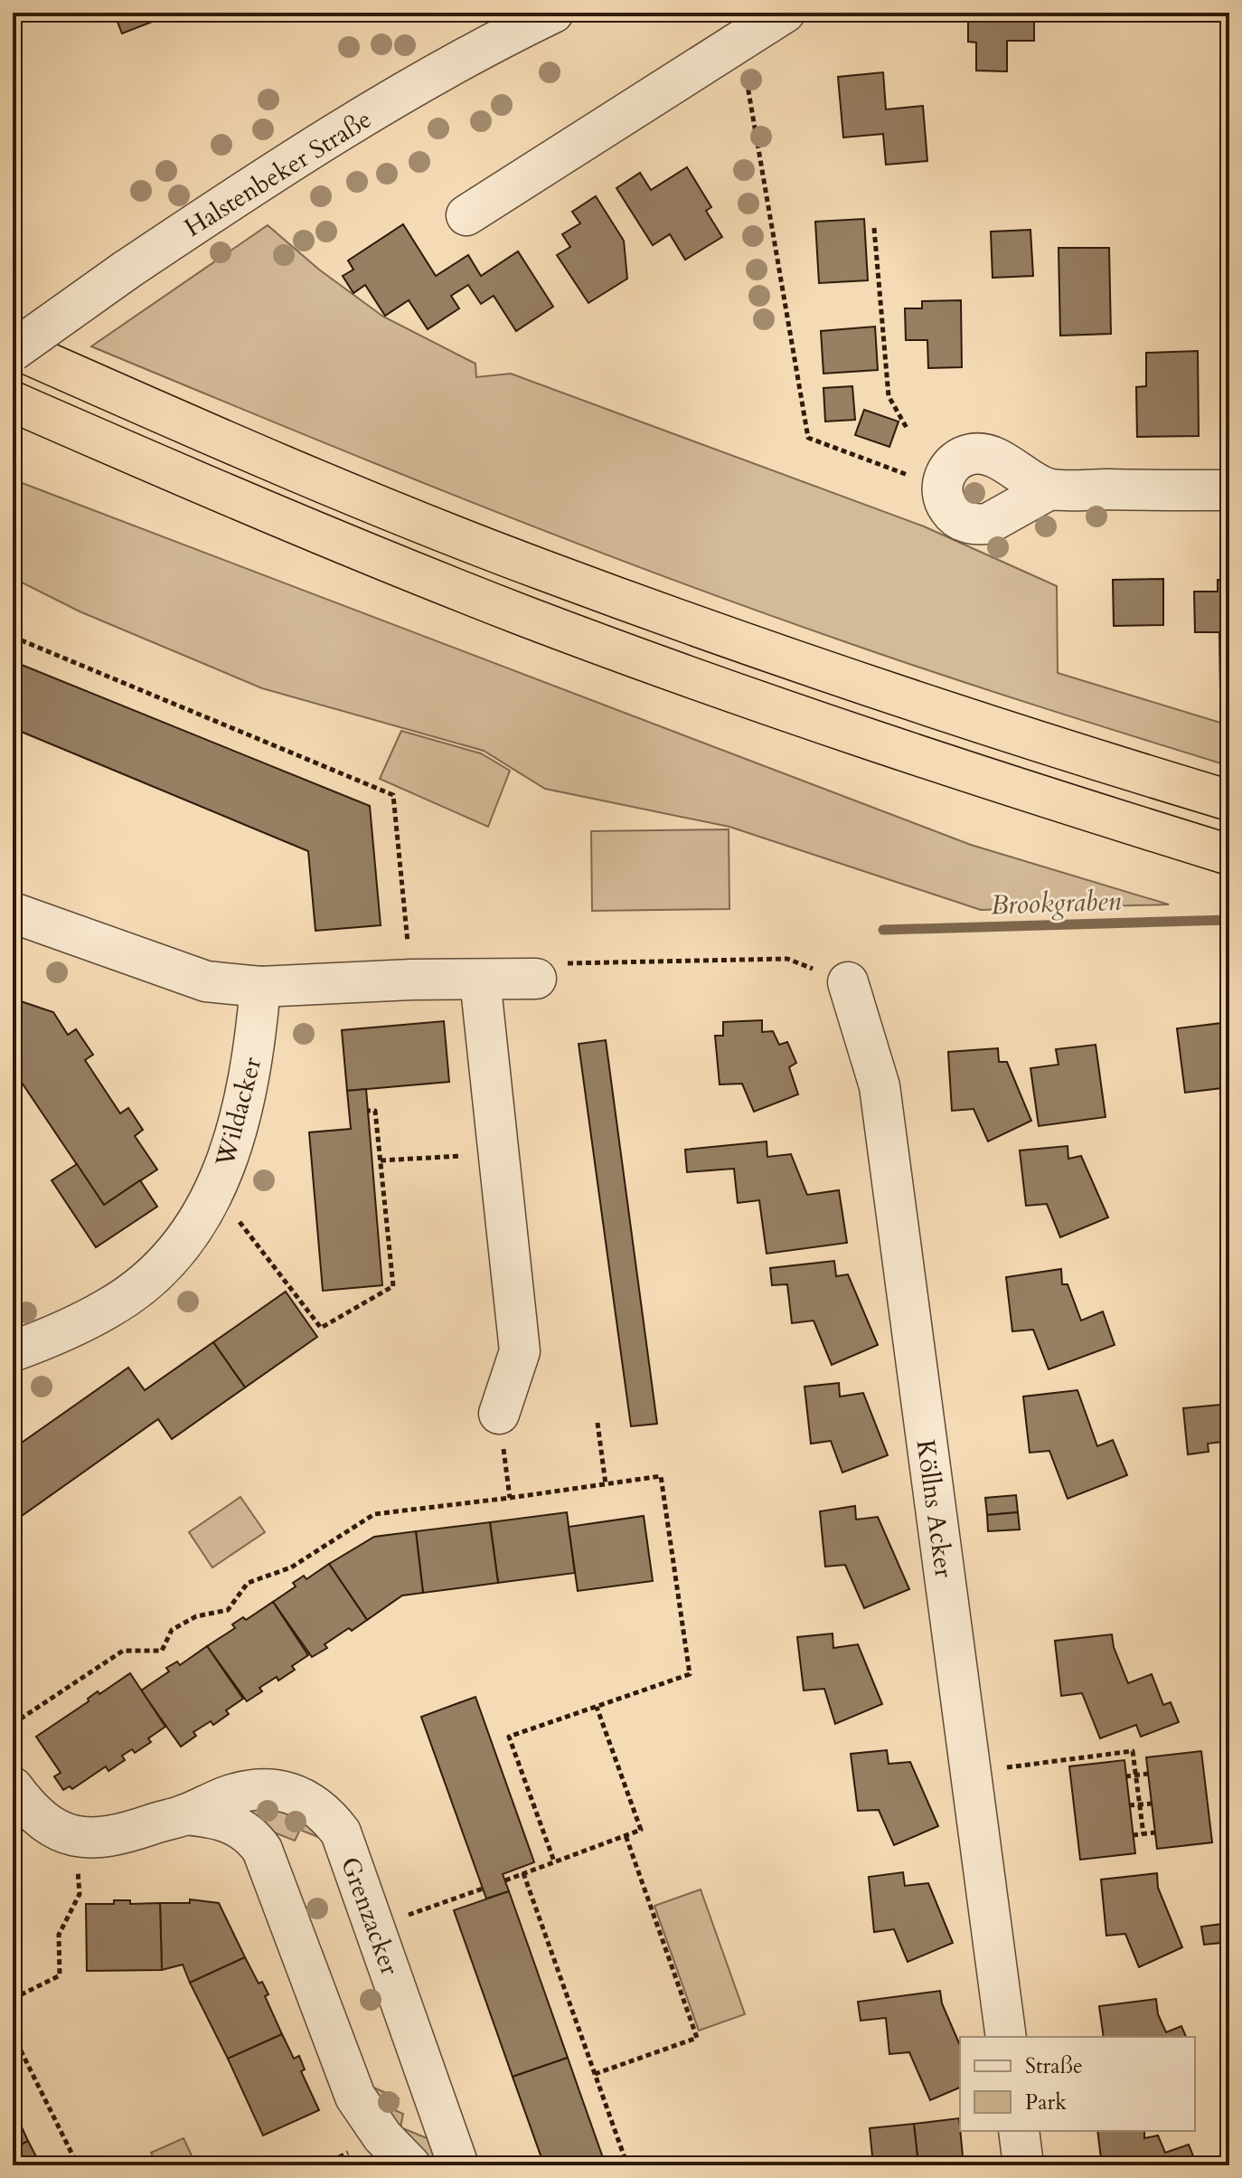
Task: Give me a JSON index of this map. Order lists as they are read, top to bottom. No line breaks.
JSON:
{"streets":{"street":["Halstenbeker Straße","Wildacker","Köllns Acker","Grenzacker"]},"water":["Brookgraben"],"legend":["Straße","Park"]}
